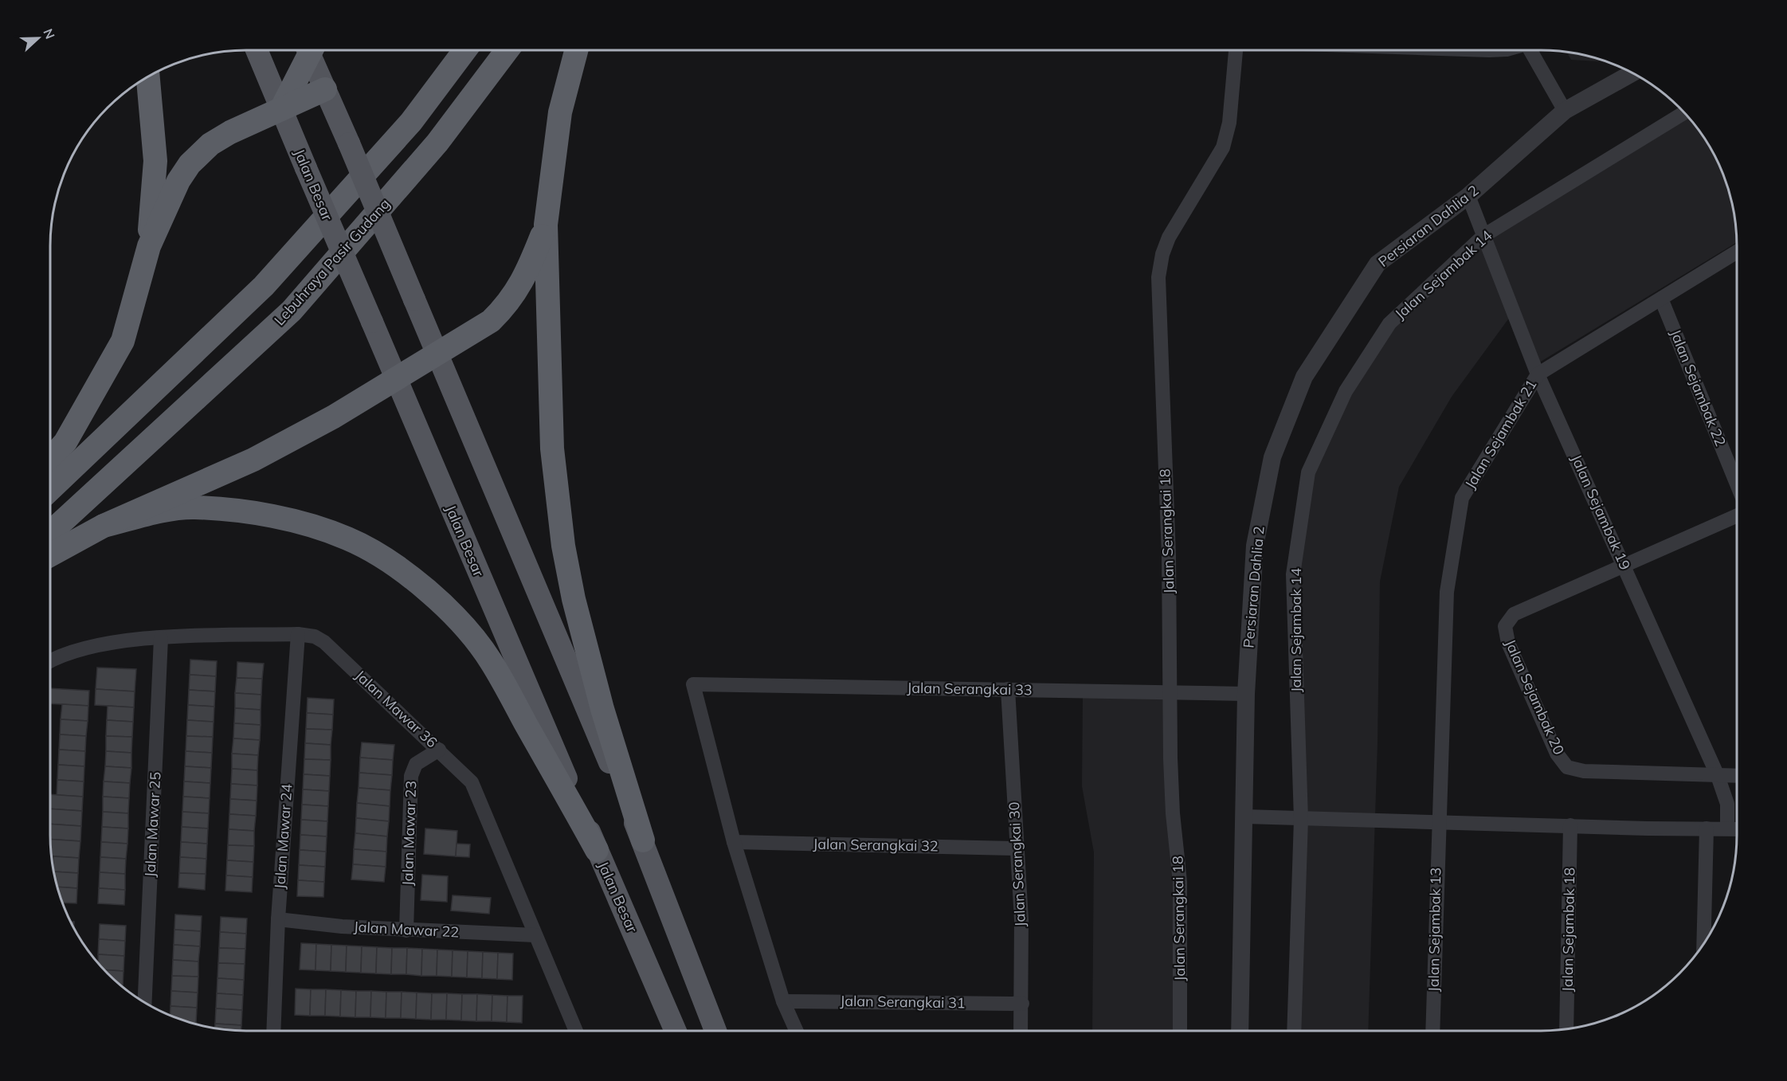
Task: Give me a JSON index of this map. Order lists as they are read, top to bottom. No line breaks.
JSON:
{"streets":{"highway":["Lebuhraya Pasir Gudang"],"main road":["Jalan Besar"],"street":["Persiaran Dahlia 2","Jalan Sejambak 14","Jalan Sejambak 22","Jalan Sejambak 21","Jalan Sejambak 19","Jalan Serangkai 18","Jalan Serangkai 33","Jalan Sejambak 20","Jalan Mawar 36","Jalan Mawar 25","Jalan Mawar 23","Jalan Mawar 24","Jalan Serangkai 32","Jalan Serangkai 30","Jalan Mawar 22","Jalan Sejambak 13","Jalan Sejambak 18","Jalan Serangkai 31"]},"crossings":[["Persiaran Dahlia 2","Jalan Sejambak 19"],["Persiaran Dahlia 2","Jalan Serangkai 33"],["Jalan Sejambak 14","Jalan Sejambak 19"],["Jalan Sejambak 22","Jalan Sejambak 21"],["Jalan Sejambak 21","Jalan Sejambak 19"],["Jalan Sejambak 21","Jalan Sejambak 13"],["Jalan Sejambak 19","Jalan Sejambak 20"],["Jalan Serangkai 18","Jalan Serangkai 33"],["Jalan Serangkai 33","Jalan Serangkai 32"],["Jalan Serangkai 33","Jalan Serangkai 30"],["Jalan Mawar 36","Jalan Mawar 25"],["Jalan Mawar 36","Jalan Mawar 23"],["Jalan Mawar 36","Jalan Mawar 24"],["Jalan Mawar 36","Jalan Mawar 22"],["Jalan Mawar 23","Jalan Mawar 22"],["Jalan Mawar 24","Jalan Mawar 22"],["Jalan Serangkai 32","Jalan Serangkai 30"],["Jalan Serangkai 30","Jalan Serangkai 31"]],"north":"right"}
